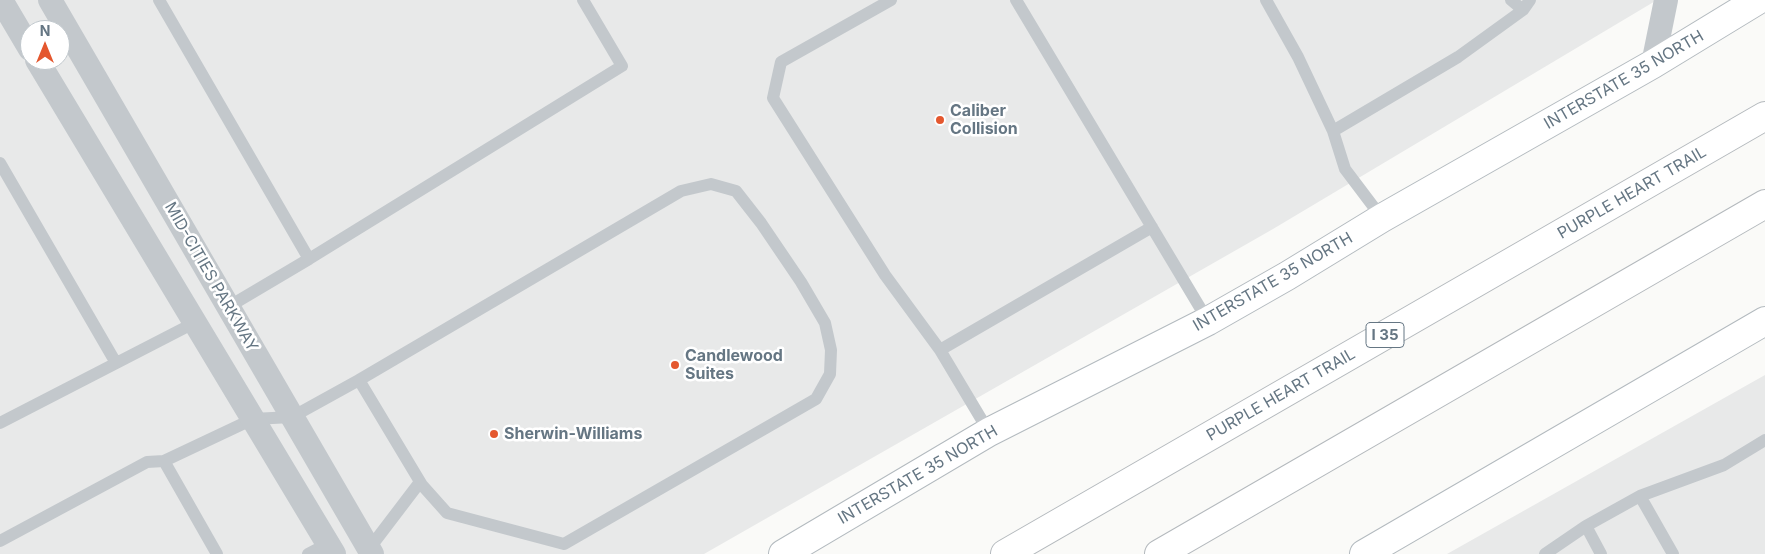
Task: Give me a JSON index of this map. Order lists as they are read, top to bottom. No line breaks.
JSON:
{"streets":{"main road":["INTERSTATE 35 NORTH","PURPLE HEART TRAIL","I 35"],"street":["MID-CITIES PARKWAY"]},"places":["Caliber Collision","Candlewood Suites","Sherwin-Williams"],"north":"top"}
